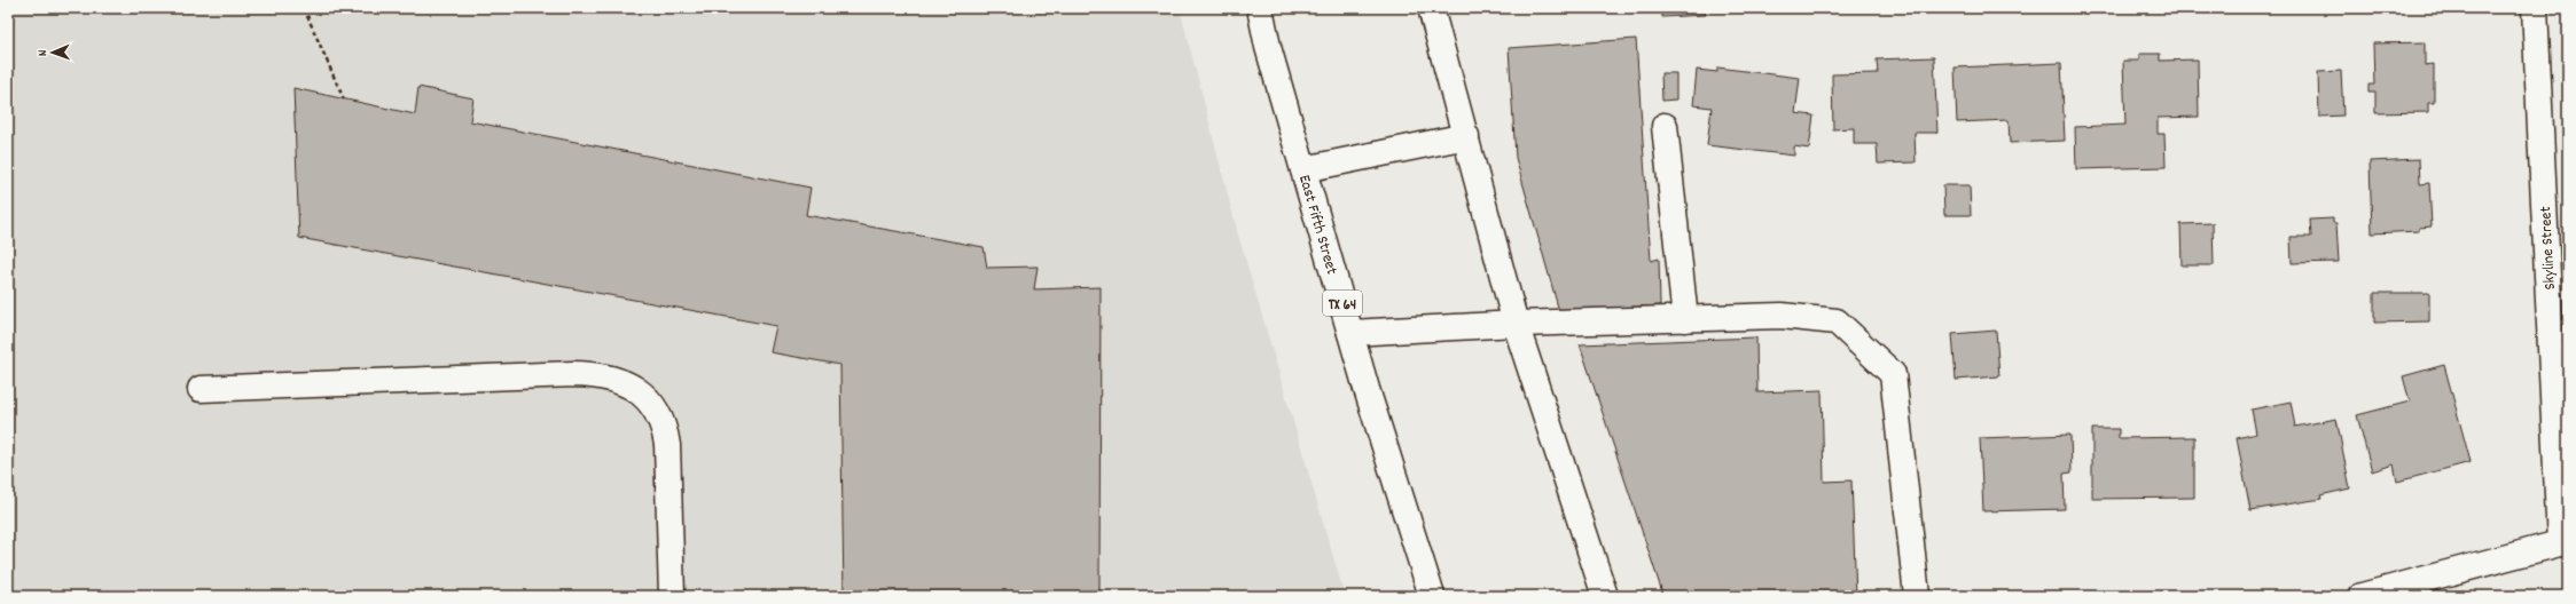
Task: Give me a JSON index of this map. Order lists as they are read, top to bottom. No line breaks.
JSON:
{"streets":{"street":["East Fifth Street","Skyline Street","TX 64"]},"north":"left"}
